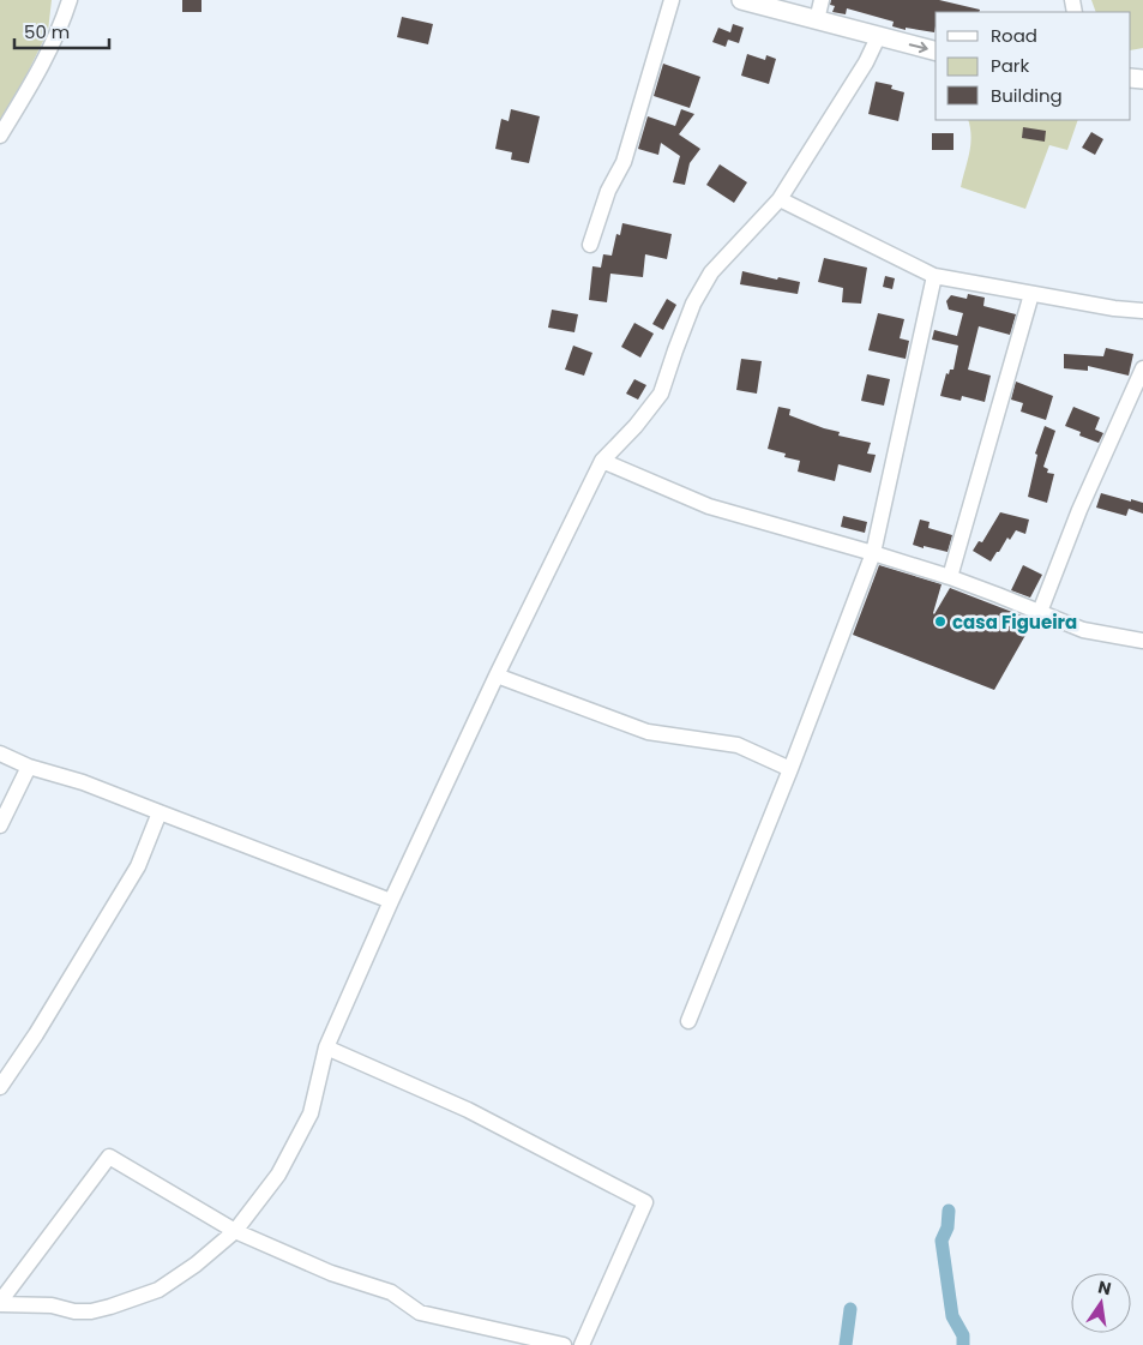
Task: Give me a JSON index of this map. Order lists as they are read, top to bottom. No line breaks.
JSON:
{"places":["casa Figueira"],"legend":["Road","Park","Building"],"scale_bar":"50 m","north":"top"}
